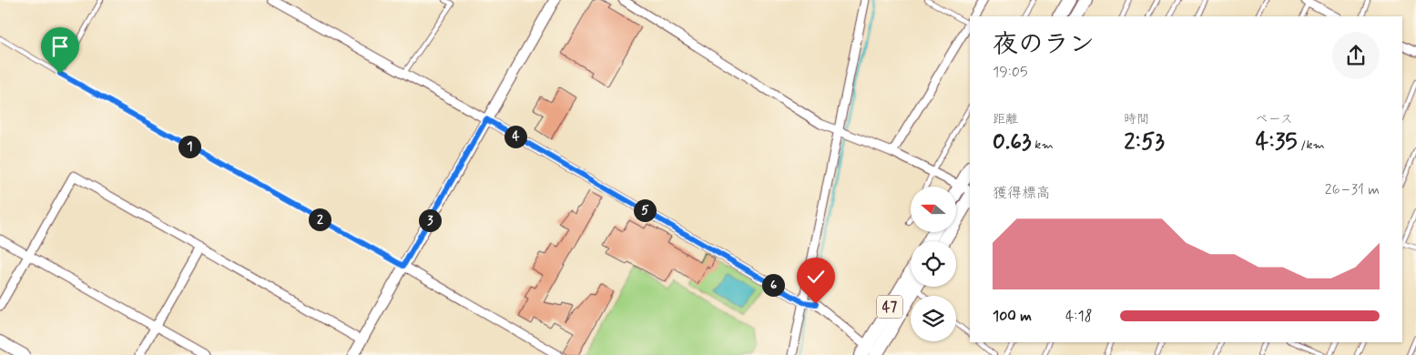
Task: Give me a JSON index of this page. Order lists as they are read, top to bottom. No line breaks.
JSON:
{"streets":{"main road":["47"]},"north":"left","page":{"heading":["夜のラン","19:05"],"stats":[["距離","0.63 km"],["時間","2:53"],["ペース","4:35 /km"]],"pins":["4","1","5","2","3","6"],"chart":["獲得標高","26–31 m"],"list":[{"name":"100 m","note":"4:18"}]}}
